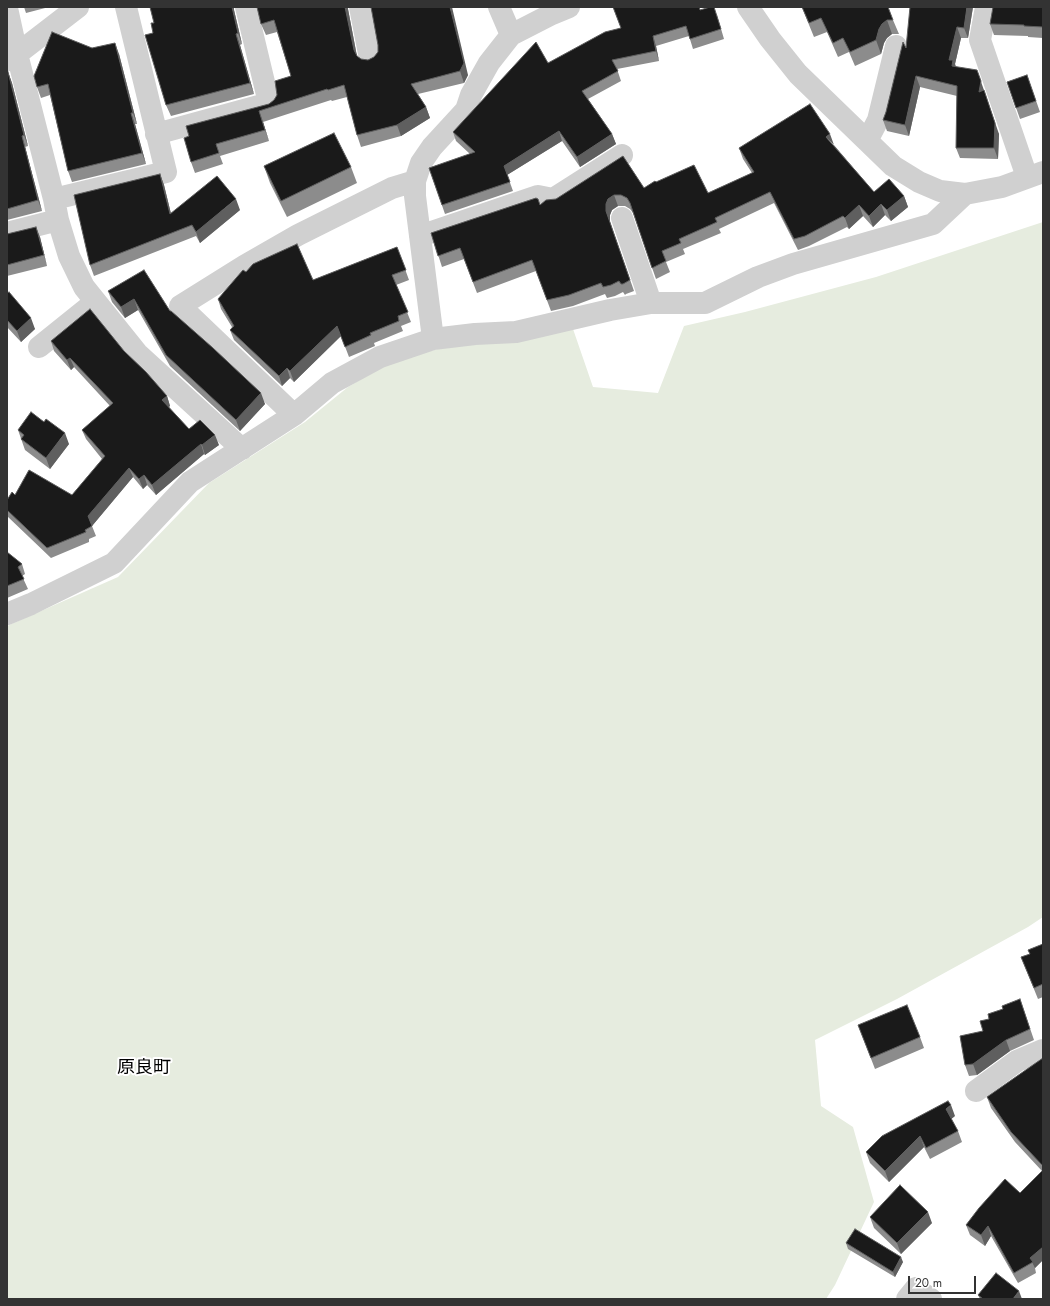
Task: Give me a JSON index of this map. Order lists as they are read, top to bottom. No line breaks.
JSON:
{"districts":["原良町"],"scale_bar":"20 m"}
